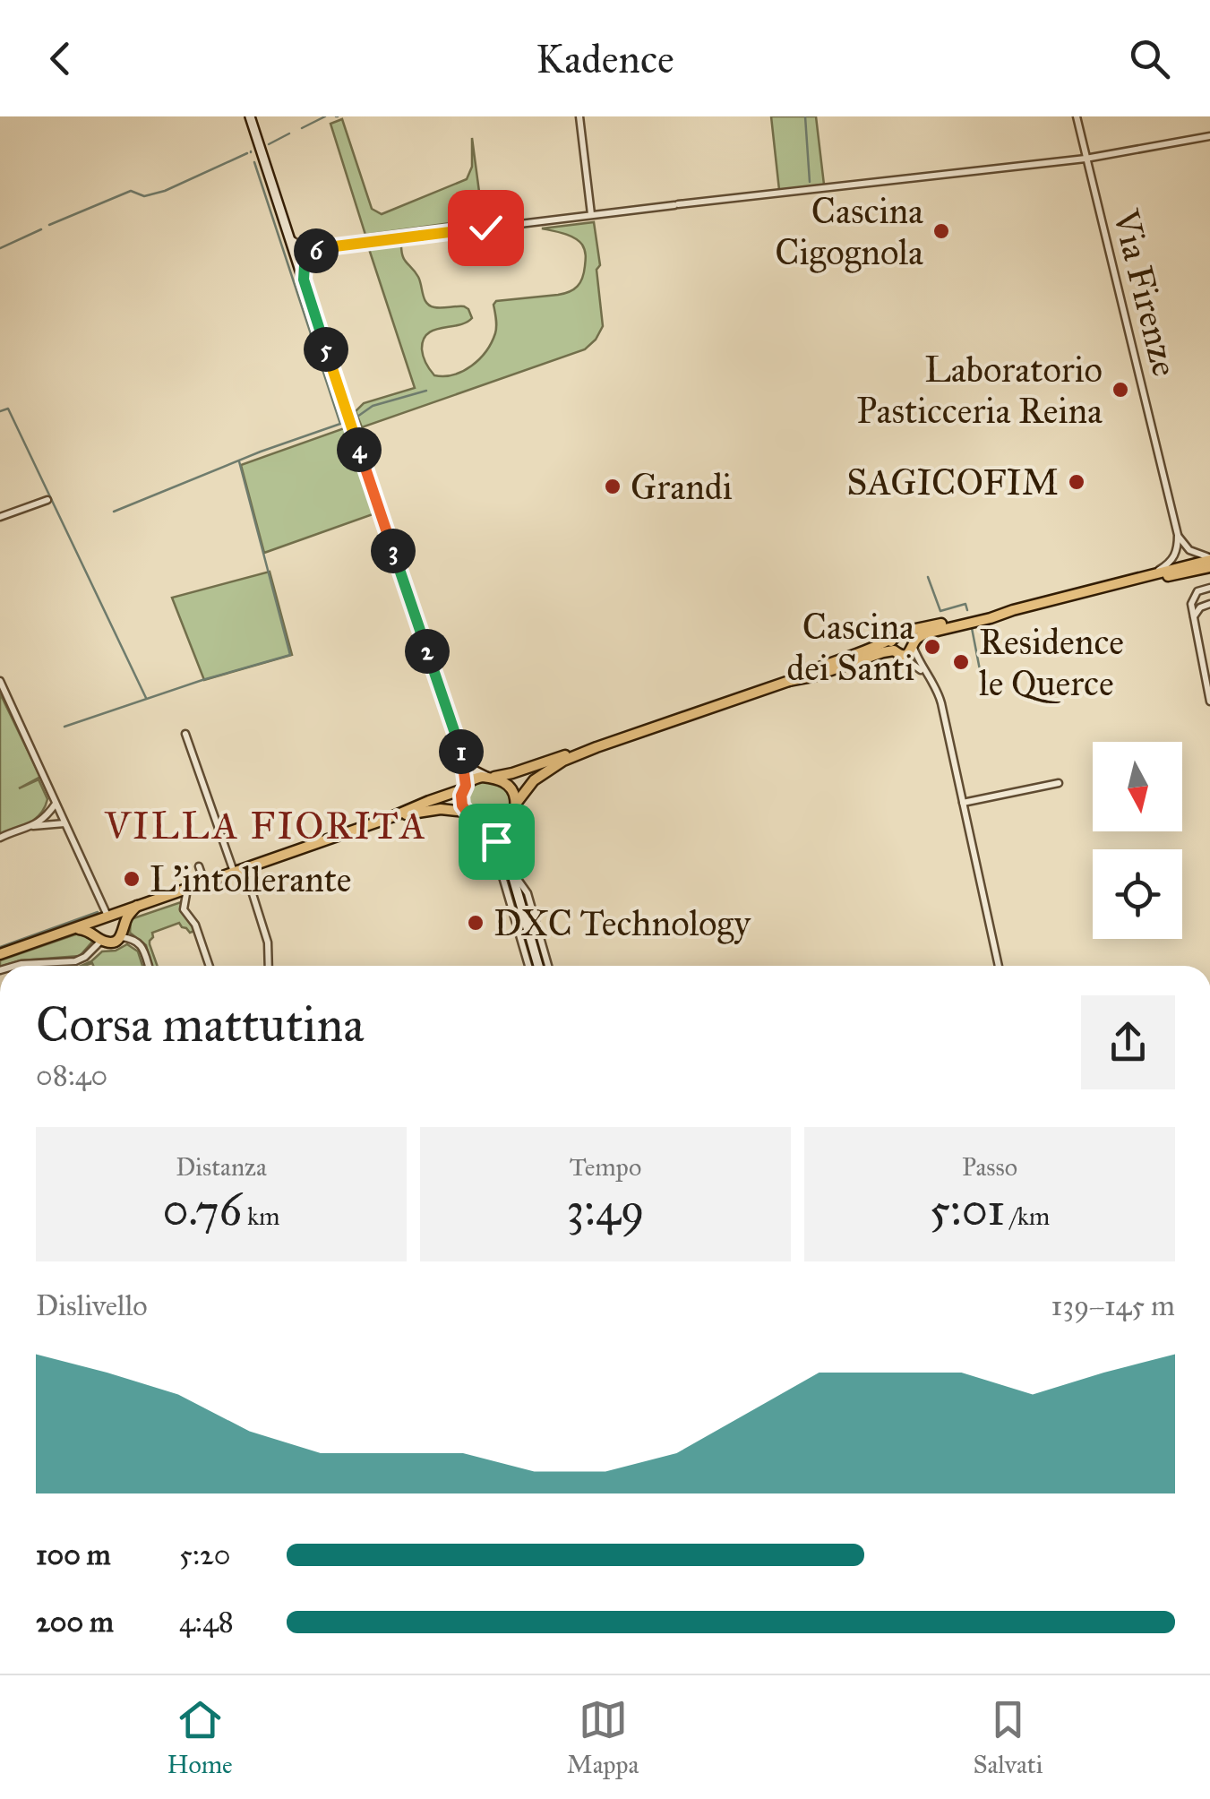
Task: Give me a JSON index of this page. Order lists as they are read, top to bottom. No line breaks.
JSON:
{"streets":{"street":["Via Firenze"]},"districts":["VILLA FIORITA"],"places":["Cascina Cigognola","Laboratorio Pasticceria Reina","SAGICOFIM","Grandi","Cascina dei Santi","Residence le Querce","L'intollerante","DXC Technology"],"north":"bottom","page":{"header":"Kadence","pins":["6","5","4","3","2","1"],"heading":["Corsa mattutina","08:40"],"stats":[["Distanza","0.76 km"],["Tempo","3:49"],["Passo","5:01 /km"]],"chart":["Dislivello","139–145 m"],"list":[{"name":"100 m","note":"5:20"},{"name":"200 m","note":"4:48"}],"tabs":["Home","Mappa","Salvati"]}}
